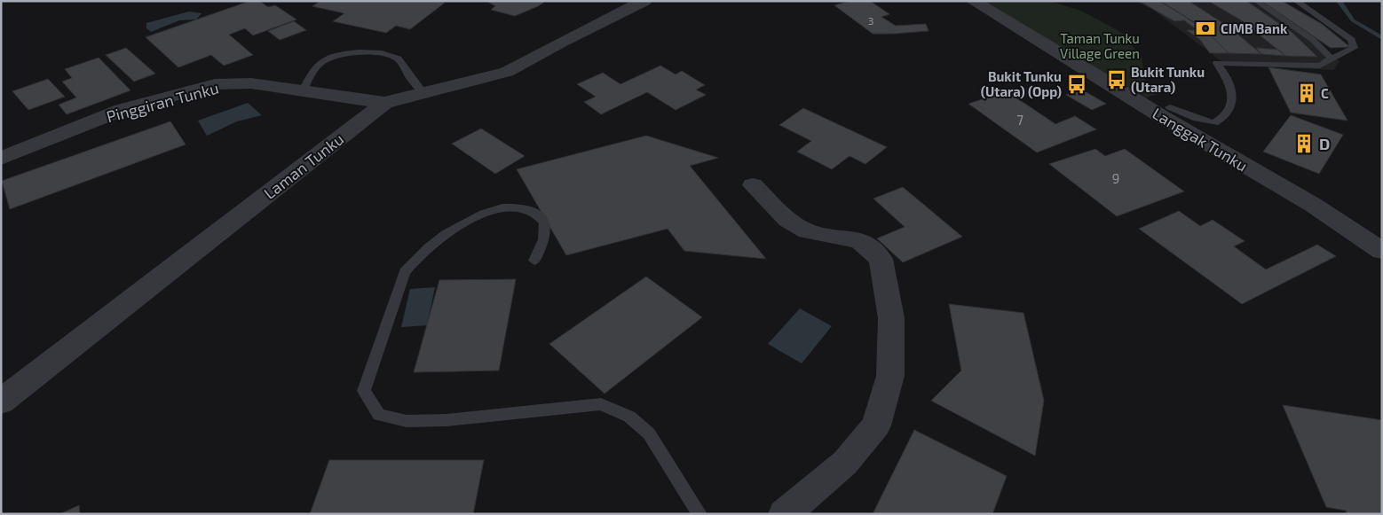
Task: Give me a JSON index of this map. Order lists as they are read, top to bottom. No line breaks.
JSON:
{"streets":{"street":["Pinggiran Tunku","Langgak Tunku","Laman Tunku"]},"crossings":[["Pinggiran Tunku","Laman Tunku"]],"parks":["Taman Tunku Village Green"],"places":{"bank":["CIMB Bank"],"bus stop":["Bukit Tunku (Utara)","Bukit Tunku (Utara) (Opp)"],"building":["C","D"]},"house_numbers":["3","7","9"]}
